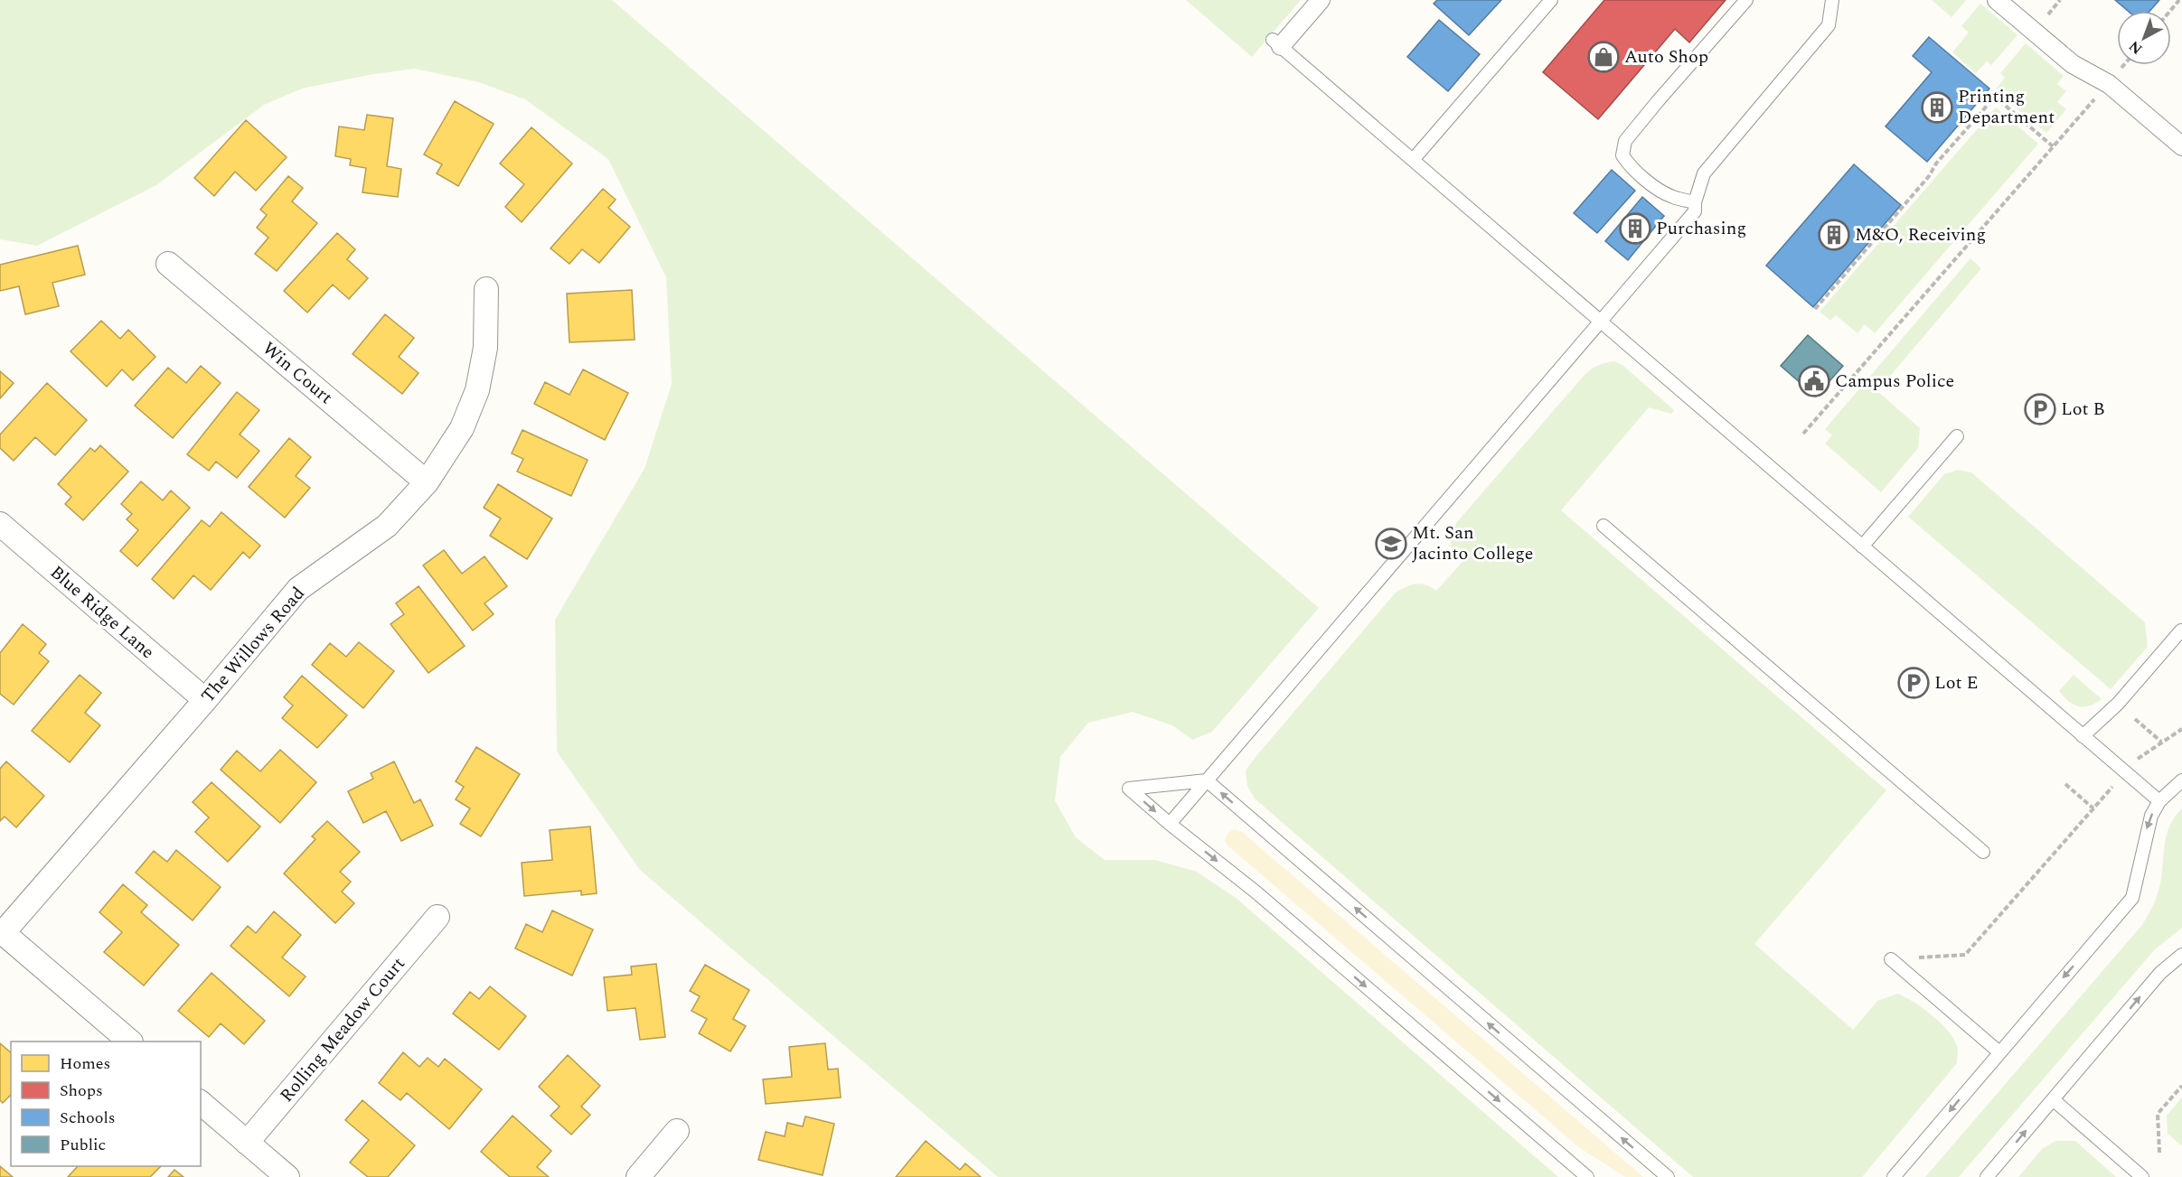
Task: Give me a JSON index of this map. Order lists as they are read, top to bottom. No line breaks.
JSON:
{"streets":{"street":["Win Court","Blue Ridge Lane","The Willows Road","Rolling Meadow Court"]},"crossings":[["Win Court","The Willows Road"],["Blue Ridge Lane","The Willows Road"]],"places":{"shop":["Auto Shop"],"building":["Printing Department","Purchasing","M&O, Receiving"],"public building":["Campus Police"],"parking":["Lot B","Lot E"],"school or university":["Mt. San Jacinto College"]},"legend":["Homes","Shops","Schools","Public"],"north":"bottom left"}
